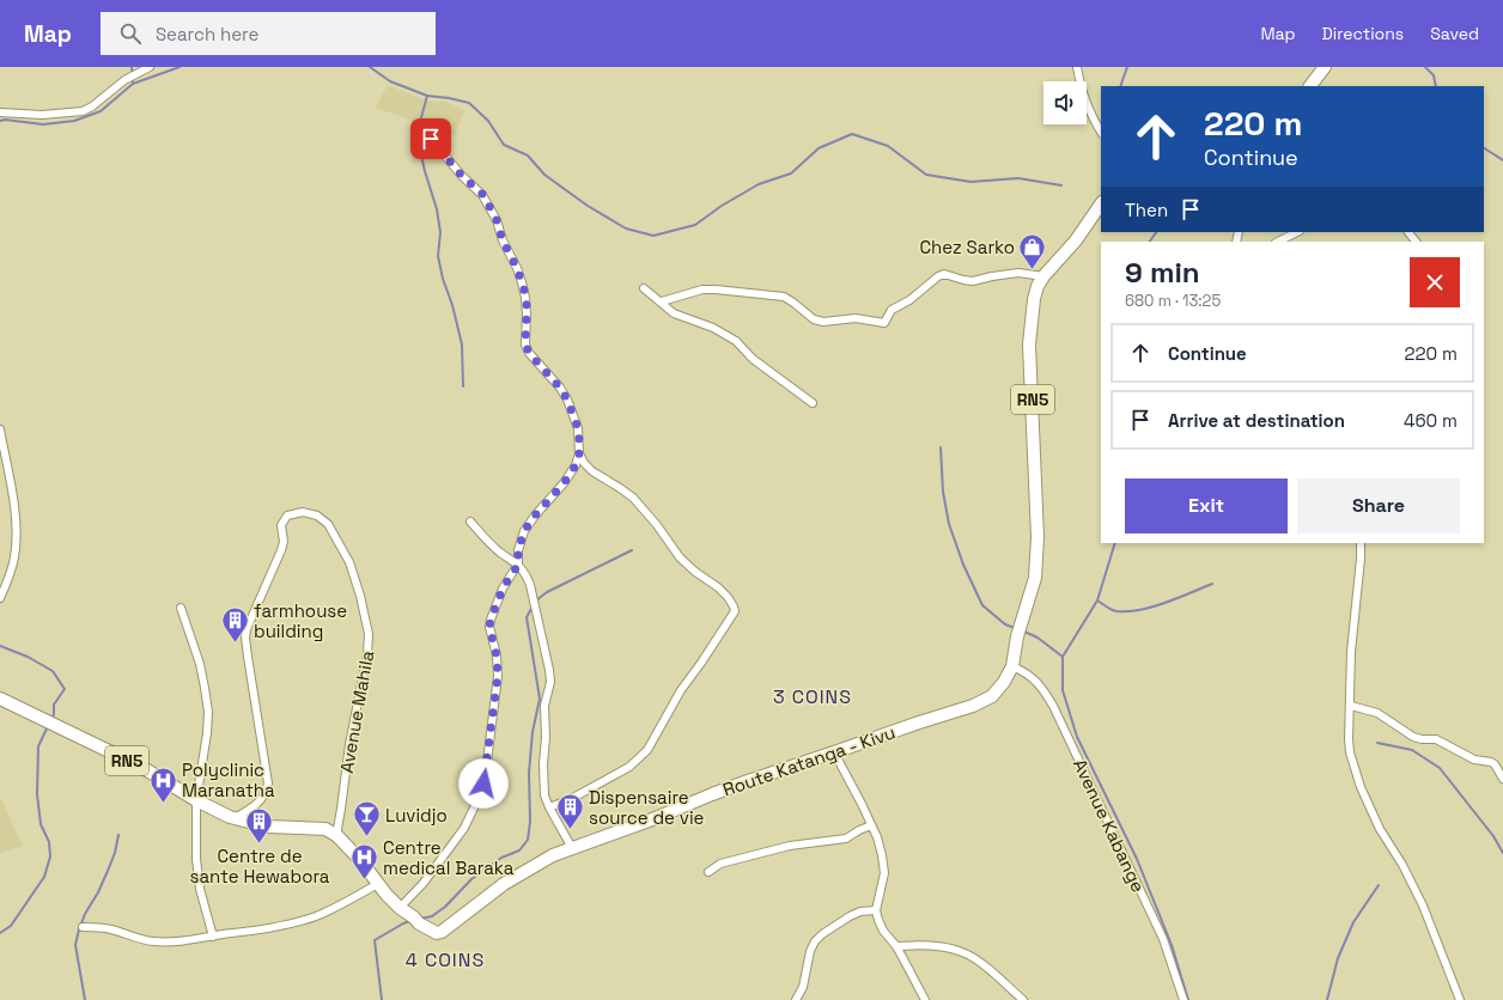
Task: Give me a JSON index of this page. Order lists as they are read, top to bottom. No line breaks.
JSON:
{"streets":{"highway":["RN5","Route Katanga - Kivu"],"street":["Avenue Mahila","Avenue Kabange"]},"crossings":[["Avenue Mahila","Route Katanga - Kivu"],["Route Katanga - Kivu","Avenue Kabange"]],"districts":["3 COINS","4 COINS"],"places":{"shop":["Chez Sarko"],"building":["farmhouse building","Dispensaire source de vie","Centre de sante Hewabora"],"hospital":["Polyclinic Maranatha","Centre medical Baraka"],"bar":["Luvidjo"]},"page":{"header":"Map","search":"Search here","nav":["Map","Directions","Saved"],"turn":["220 m","Continue"],"then":"Then","heading":["9 min","680 m · 13:25"],"list":[{"name":"Continue","value":"220 m"},{"name":"Arrive at destination","value":"460 m"}],"buttons":["Exit","Share"]}}
